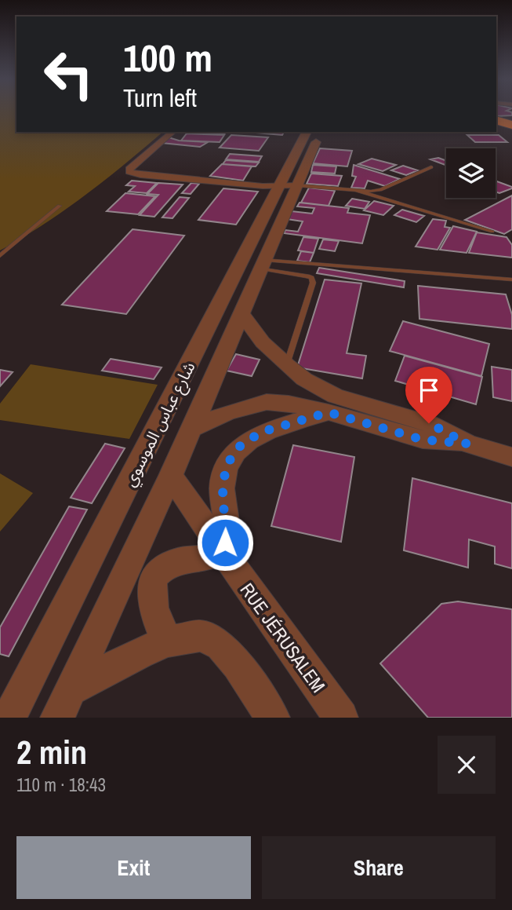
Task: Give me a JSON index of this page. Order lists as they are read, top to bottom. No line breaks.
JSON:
{"streets":{"street":["شارع عباس الموسوي","RUE JÉRUSALEM"]},"crossings":[["شارع عباس الموسوي","RUE JÉRUSALEM"]],"page":{"turn":["100 m","Turn left"],"heading":["2 min","110 m · 18:43"],"buttons":["Exit","Share"]}}
